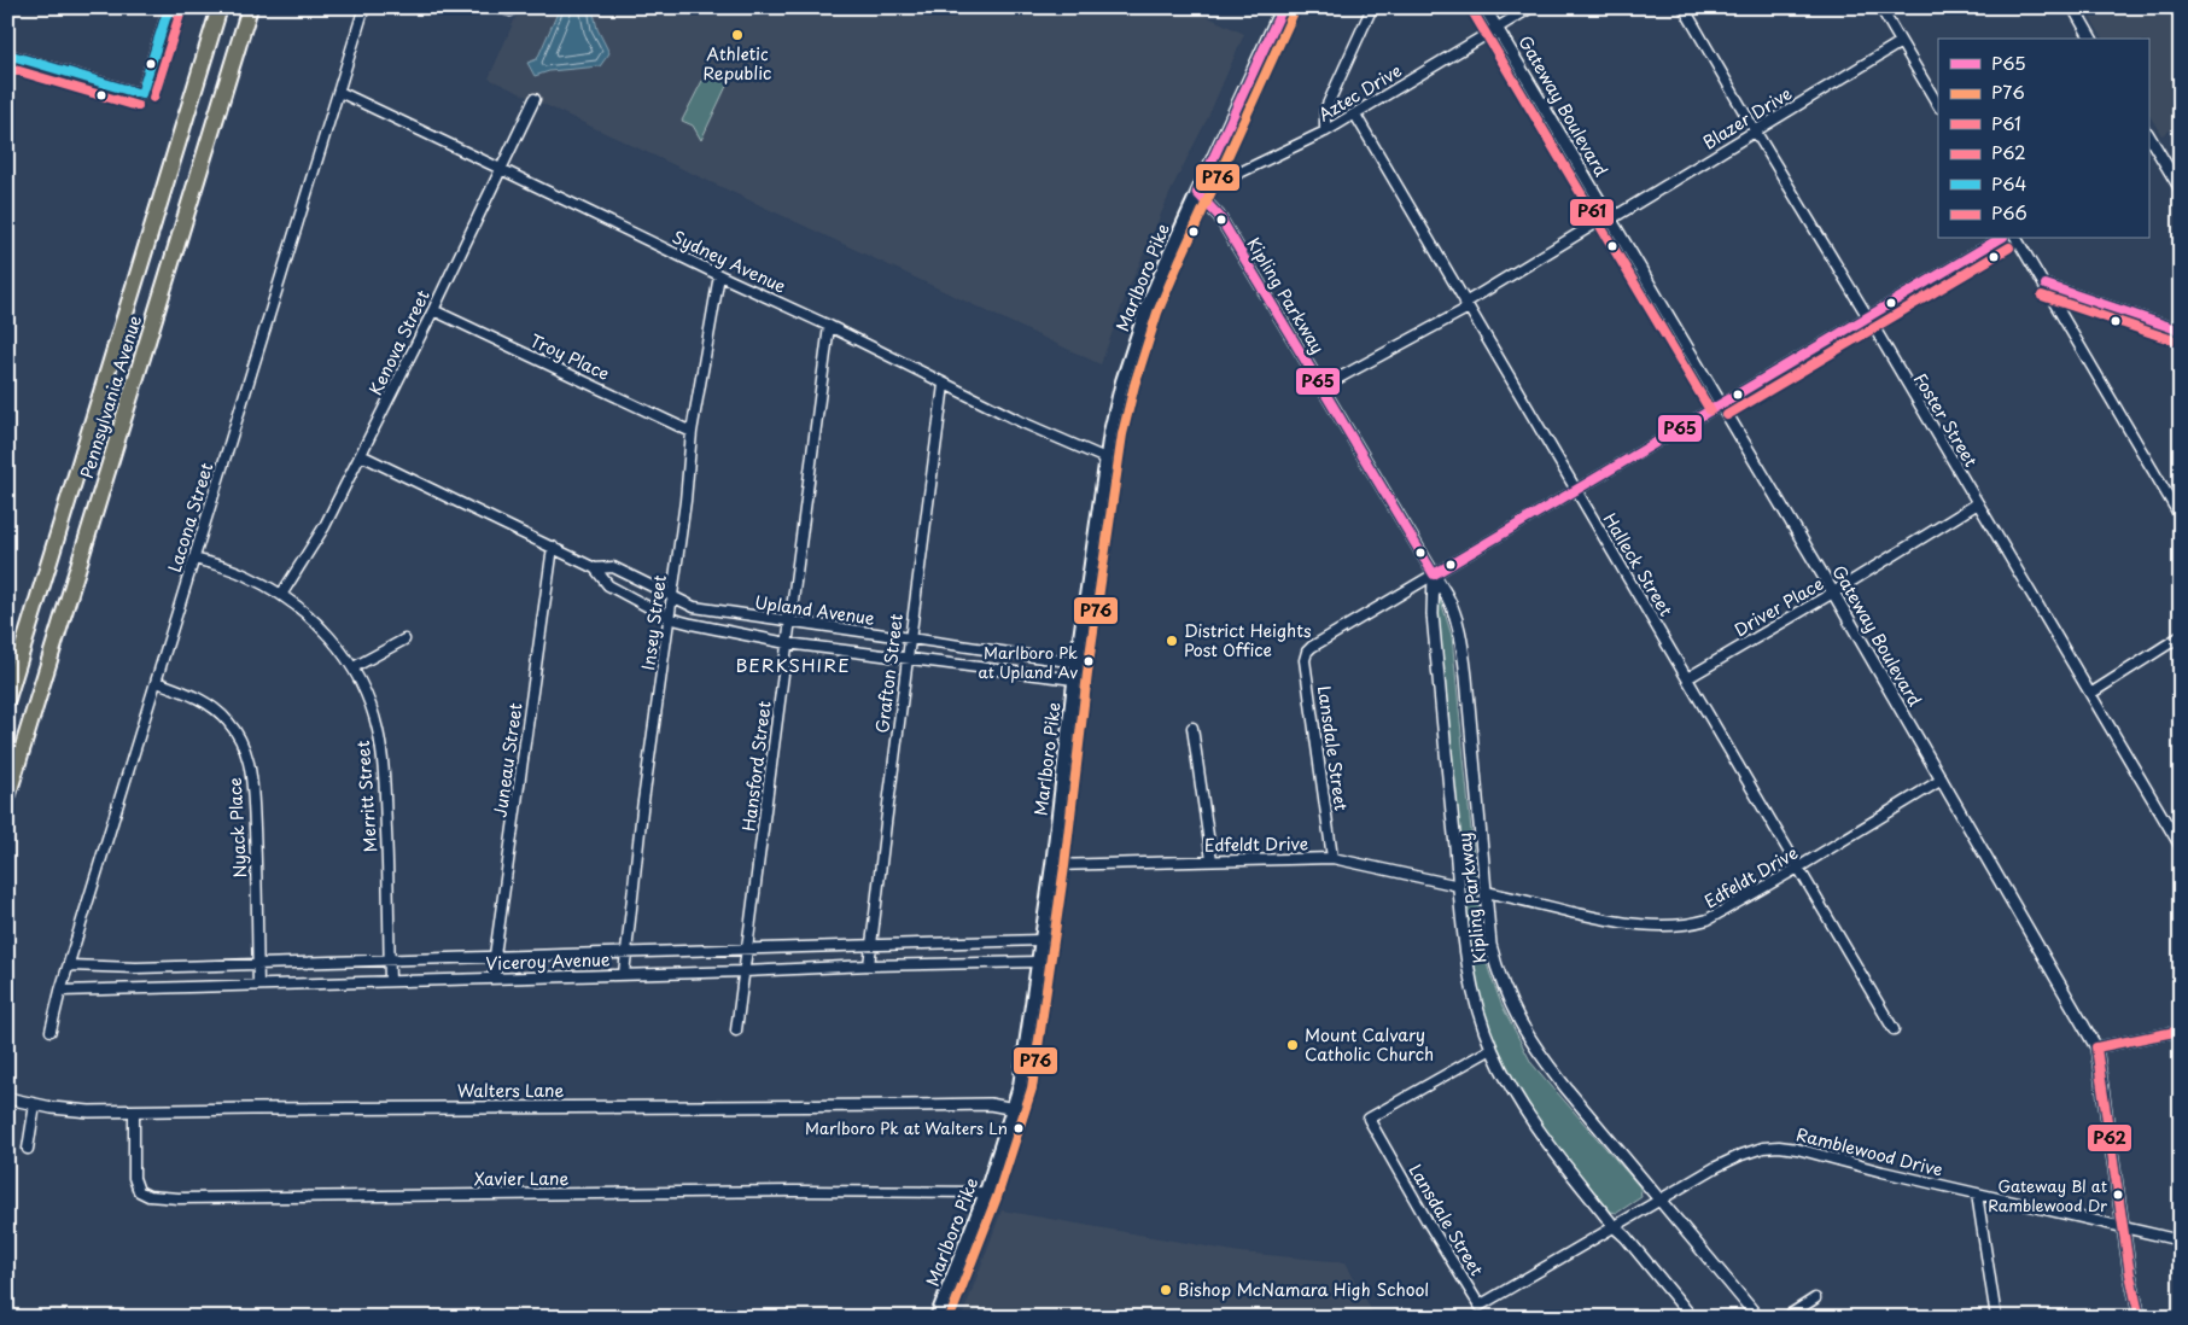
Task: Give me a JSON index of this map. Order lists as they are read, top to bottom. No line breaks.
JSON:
{"streets":{"highway":["Pennsylvania Avenue"],"main road":["Marlboro Pike"],"street":["Aztec Drive","Gateway Boulevard","Blazer Drive","Sydney Avenue","Kipling Parkway","Kenova Street","Troy Place","Foster Street","Lacona Street","Halleck Street","Driver Place","Upland Avenue","Insey Street","Grafton Street","Lansdale Street","Juneau Street","Hansford Street","Merritt Street","Nyack Place","Edfeldt Drive","Viceroy Avenue","Walters Lane","Ramblewood Drive","Xavier Lane"]},"crossings":[["Aztec Drive","Gateway Boulevard"],["Aztec Drive","Marlboro Pike"],["Aztec Drive","Kipling Parkway"],["Aztec Drive","Halleck Street"],["Gateway Boulevard","Blazer Drive"],["Gateway Boulevard","Driver Place"],["Gateway Boulevard","Edfeldt Drive"],["Gateway Boulevard","Ramblewood Drive"],["Blazer Drive","Kipling Parkway"],["Blazer Drive","Foster Street"],["Blazer Drive","Halleck Street"],["Sydney Avenue","Marlboro Pike"],["Sydney Avenue","Kenova Street"],["Sydney Avenue","Lacona Street"],["Sydney Avenue","Insey Street"],["Sydney Avenue","Grafton Street"],["Sydney Avenue","Hansford Street"],["Marlboro Pike","Kipling Parkway"],["Marlboro Pike","Upland Avenue"],["Marlboro Pike","Edfeldt Drive"],["Marlboro Pike","Viceroy Avenue"],["Marlboro Pike","Walters Lane"],["Marlboro Pike","Xavier Lane"],["Kipling Parkway","Lansdale Street"],["Kipling Parkway","Edfeldt Drive"],["Kipling Parkway","Ramblewood Drive"],["Kenova Street","Troy Place"],["Kenova Street","Upland Avenue"],["Kenova Street","Merritt Street"],["Troy Place","Insey Street"],["Foster Street","Driver Place"],["Lacona Street","Merritt Street"],["Lacona Street","Nyack Place"],["Lacona Street","Viceroy Avenue"],["Halleck Street","Driver Place"],["Halleck Street","Edfeldt Drive"],["Upland Avenue","Insey Street"],["Upland Avenue","Grafton Street"],["Upland Avenue","Juneau Street"],["Upland Avenue","Hansford Street"],["Insey Street","Viceroy Avenue"],["Grafton Street","Viceroy Avenue"],["Lansdale Street","Edfeldt Drive"],["Lansdale Street","Ramblewood Drive"],["Juneau Street","Viceroy Avenue"],["Hansford Street","Viceroy Avenue"],["Merritt Street","Viceroy Avenue"],["Nyack Place","Viceroy Avenue"],["Walters Lane","Xavier Lane"]],"districts":["BERKSHIRE"],"places":["Athletic Republic","District Heights Post Office","Marlboro Pk at Upland Av","Mount Calvary Catholic Church","Marlboro Pk at Walters Ln","Gateway Bl at Ramblewood Dr","Bishop McNamara High School"],"lines":["transit line P65","transit line P64","transit line P66","transit line P76","transit line P61","transit line P62"],"legend":["P65","P76","P61","P62","P64","P66"]}
